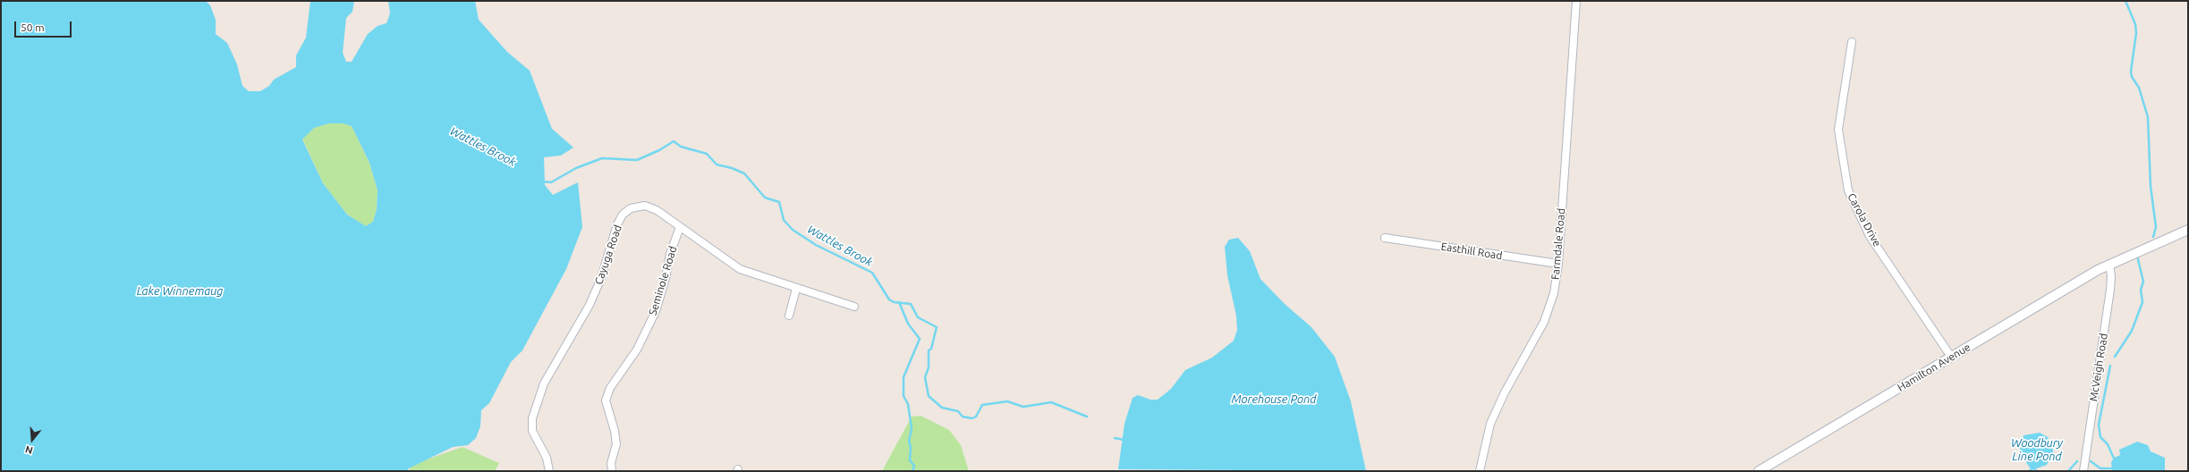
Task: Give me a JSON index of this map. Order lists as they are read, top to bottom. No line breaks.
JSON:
{"streets":{"street":["Carola Drive","Farmdale Road","Easthill Road","Cayuga Road","Seminole Road","Hamilton Avenue","McVeigh Road"]},"crossings":[["Carola Drive","Hamilton Avenue"],["Farmdale Road","Easthill Road"],["Cayuga Road","Seminole Road"],["Hamilton Avenue","McVeigh Road"]],"water":["Wattles Brook","Lake Winnemaug","Morehouse Pond","Woodbury Line Pond"],"scale_bar":"50 m","north":"bottom"}
